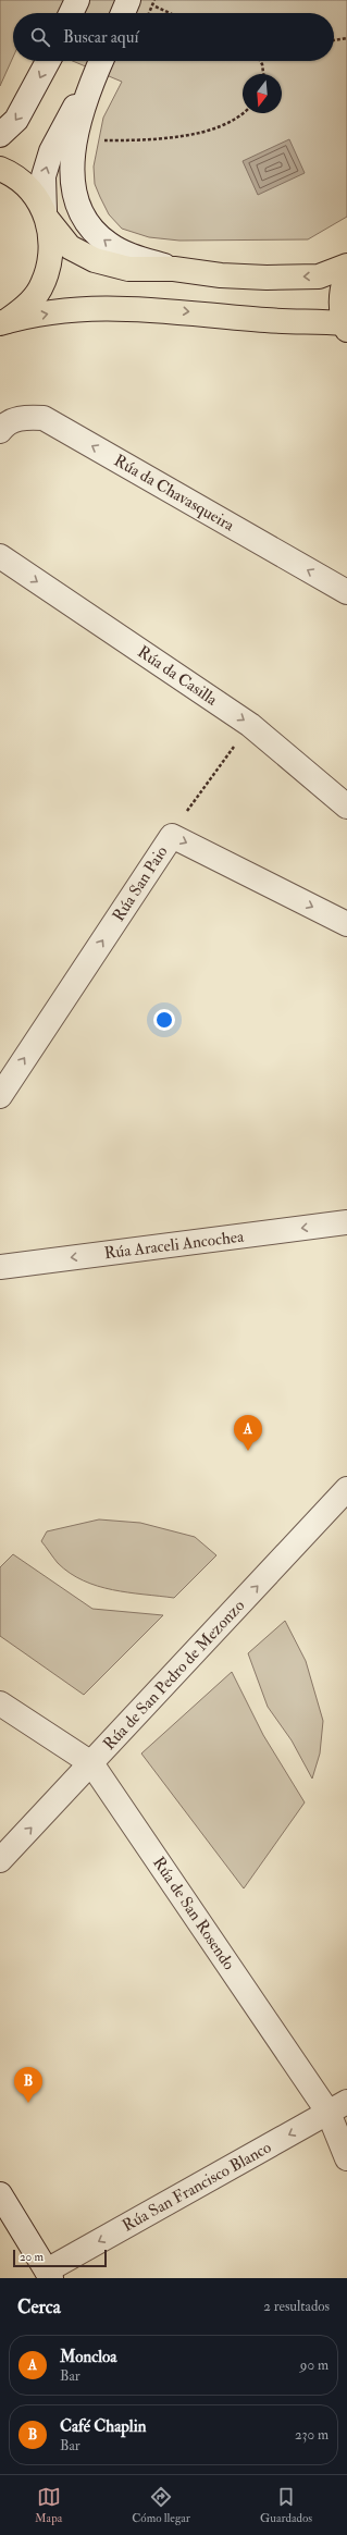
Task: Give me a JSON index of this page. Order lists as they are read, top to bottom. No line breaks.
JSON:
{"streets":{"street":["Rúa da Chavasqueira","Rúa da Casilla","Rúa San Paio","Rúa Araceli Ancochea","Rúa de San Pedro de Mezonzo","Rúa de San Rosendo","Rúa San Francisco Blanco"]},"crossings":[["Rúa de San Pedro de Mezonzo","Rúa de San Rosendo"],["Rúa de San Rosendo","Rúa San Francisco Blanco"]],"one_way":["Rúa da Chavasqueira","Rúa da Casilla","Rúa Araceli Ancochea","Rúa de San Pedro de Mezonzo","Rúa San Francisco Blanco"],"scale_bar":"20 m","north":"bottom","page":{"search":"Buscar aquí","pins":["A","B"],"scale":"20 m","heading":["Cerca","2 resultados"],"list":[{"mark":"A","name":"Moncloa","note":"Bar","value":"90 m"},{"mark":"B","name":"Café Chaplin","note":"Bar","value":"230 m"}],"nav":["Mapa","Cómo llegar","Guardados"]}}
